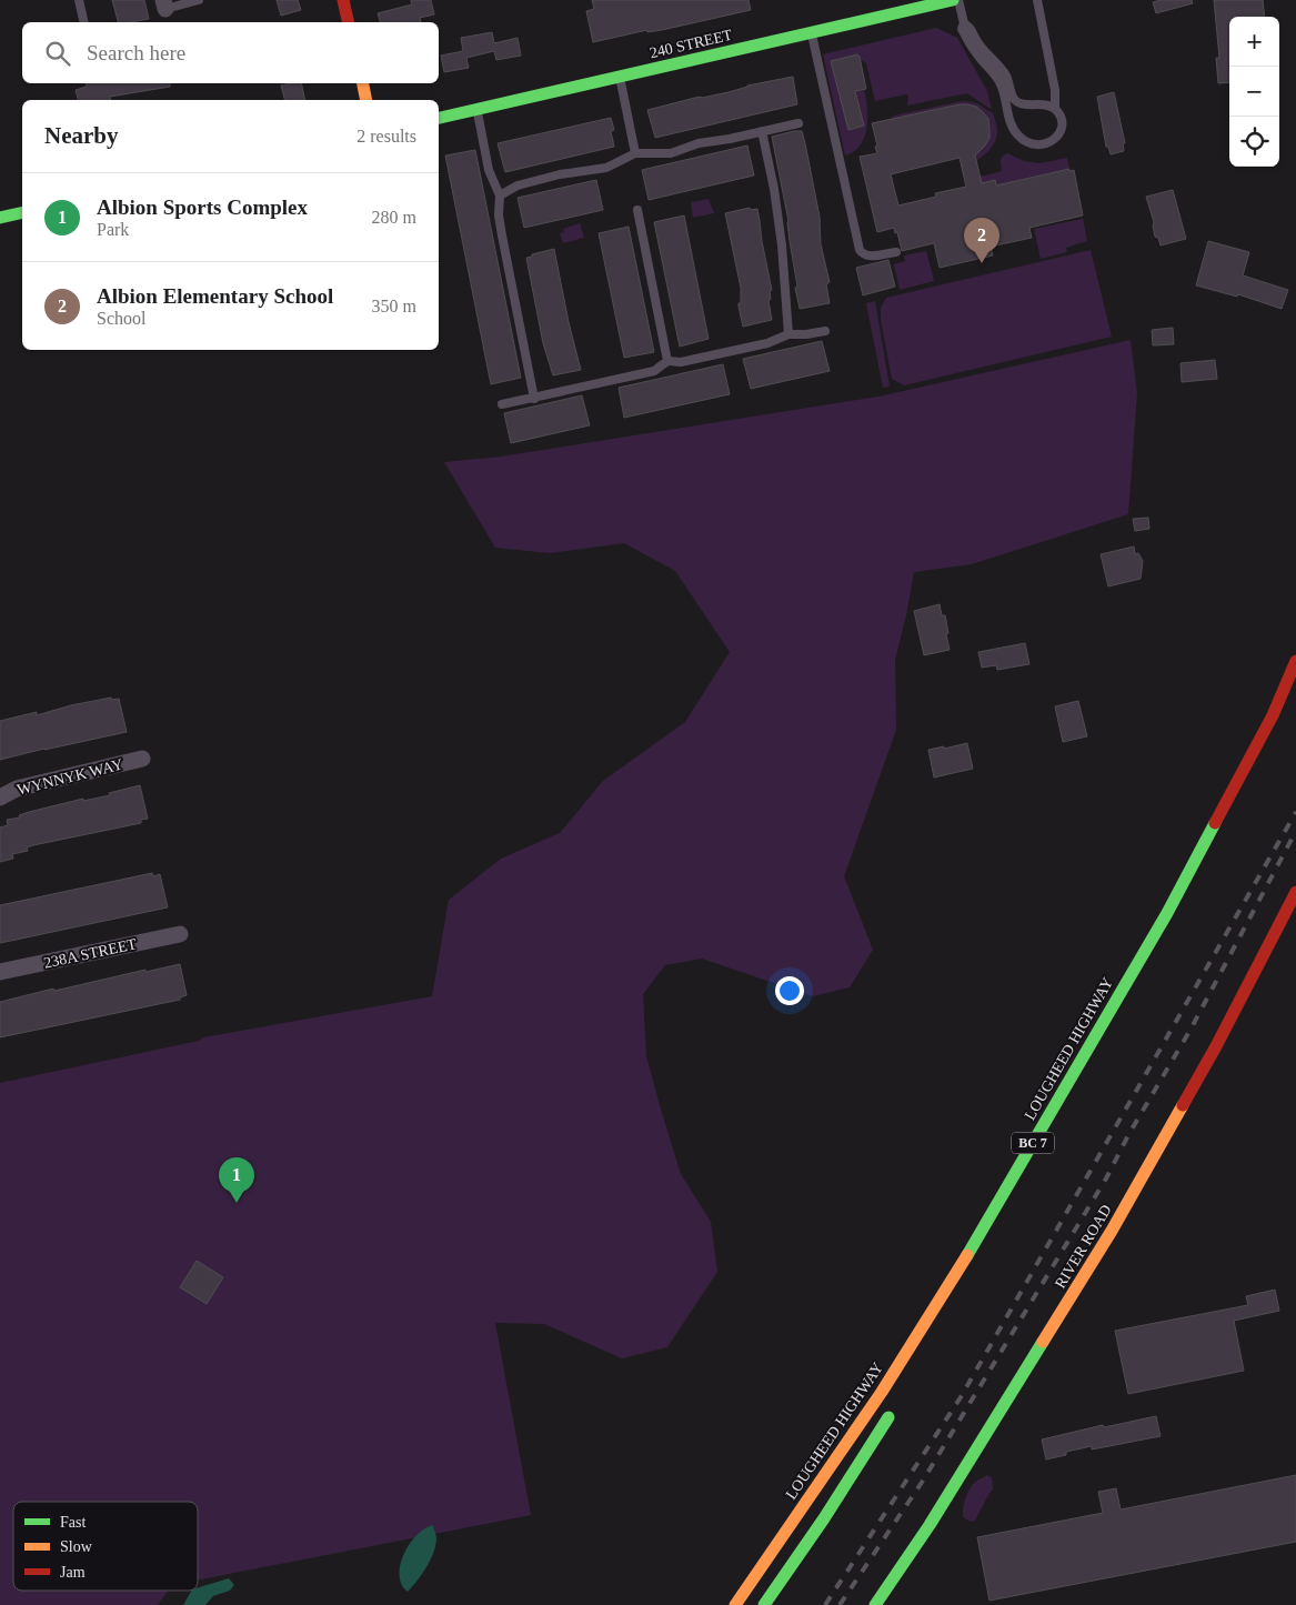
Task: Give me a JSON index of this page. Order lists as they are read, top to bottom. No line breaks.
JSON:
{"streets":{"main road":["240 STREET","LOUGHEED HIGHWAY","BC 7","RIVER ROAD"],"street":["WYNNYK WAY","238A STREET"]},"legend":["Fast","Slow","Jam"],"page":{"map_buttons":["+","−"],"search":"Search here","heading":["Nearby","2 results"],"list":[{"mark":"1","name":"Albion Sports Complex","note":"Park","value":"280 m"},{"mark":"2","name":"Albion Elementary School","note":"School","value":"350 m"}],"pins":["2","1"]}}
